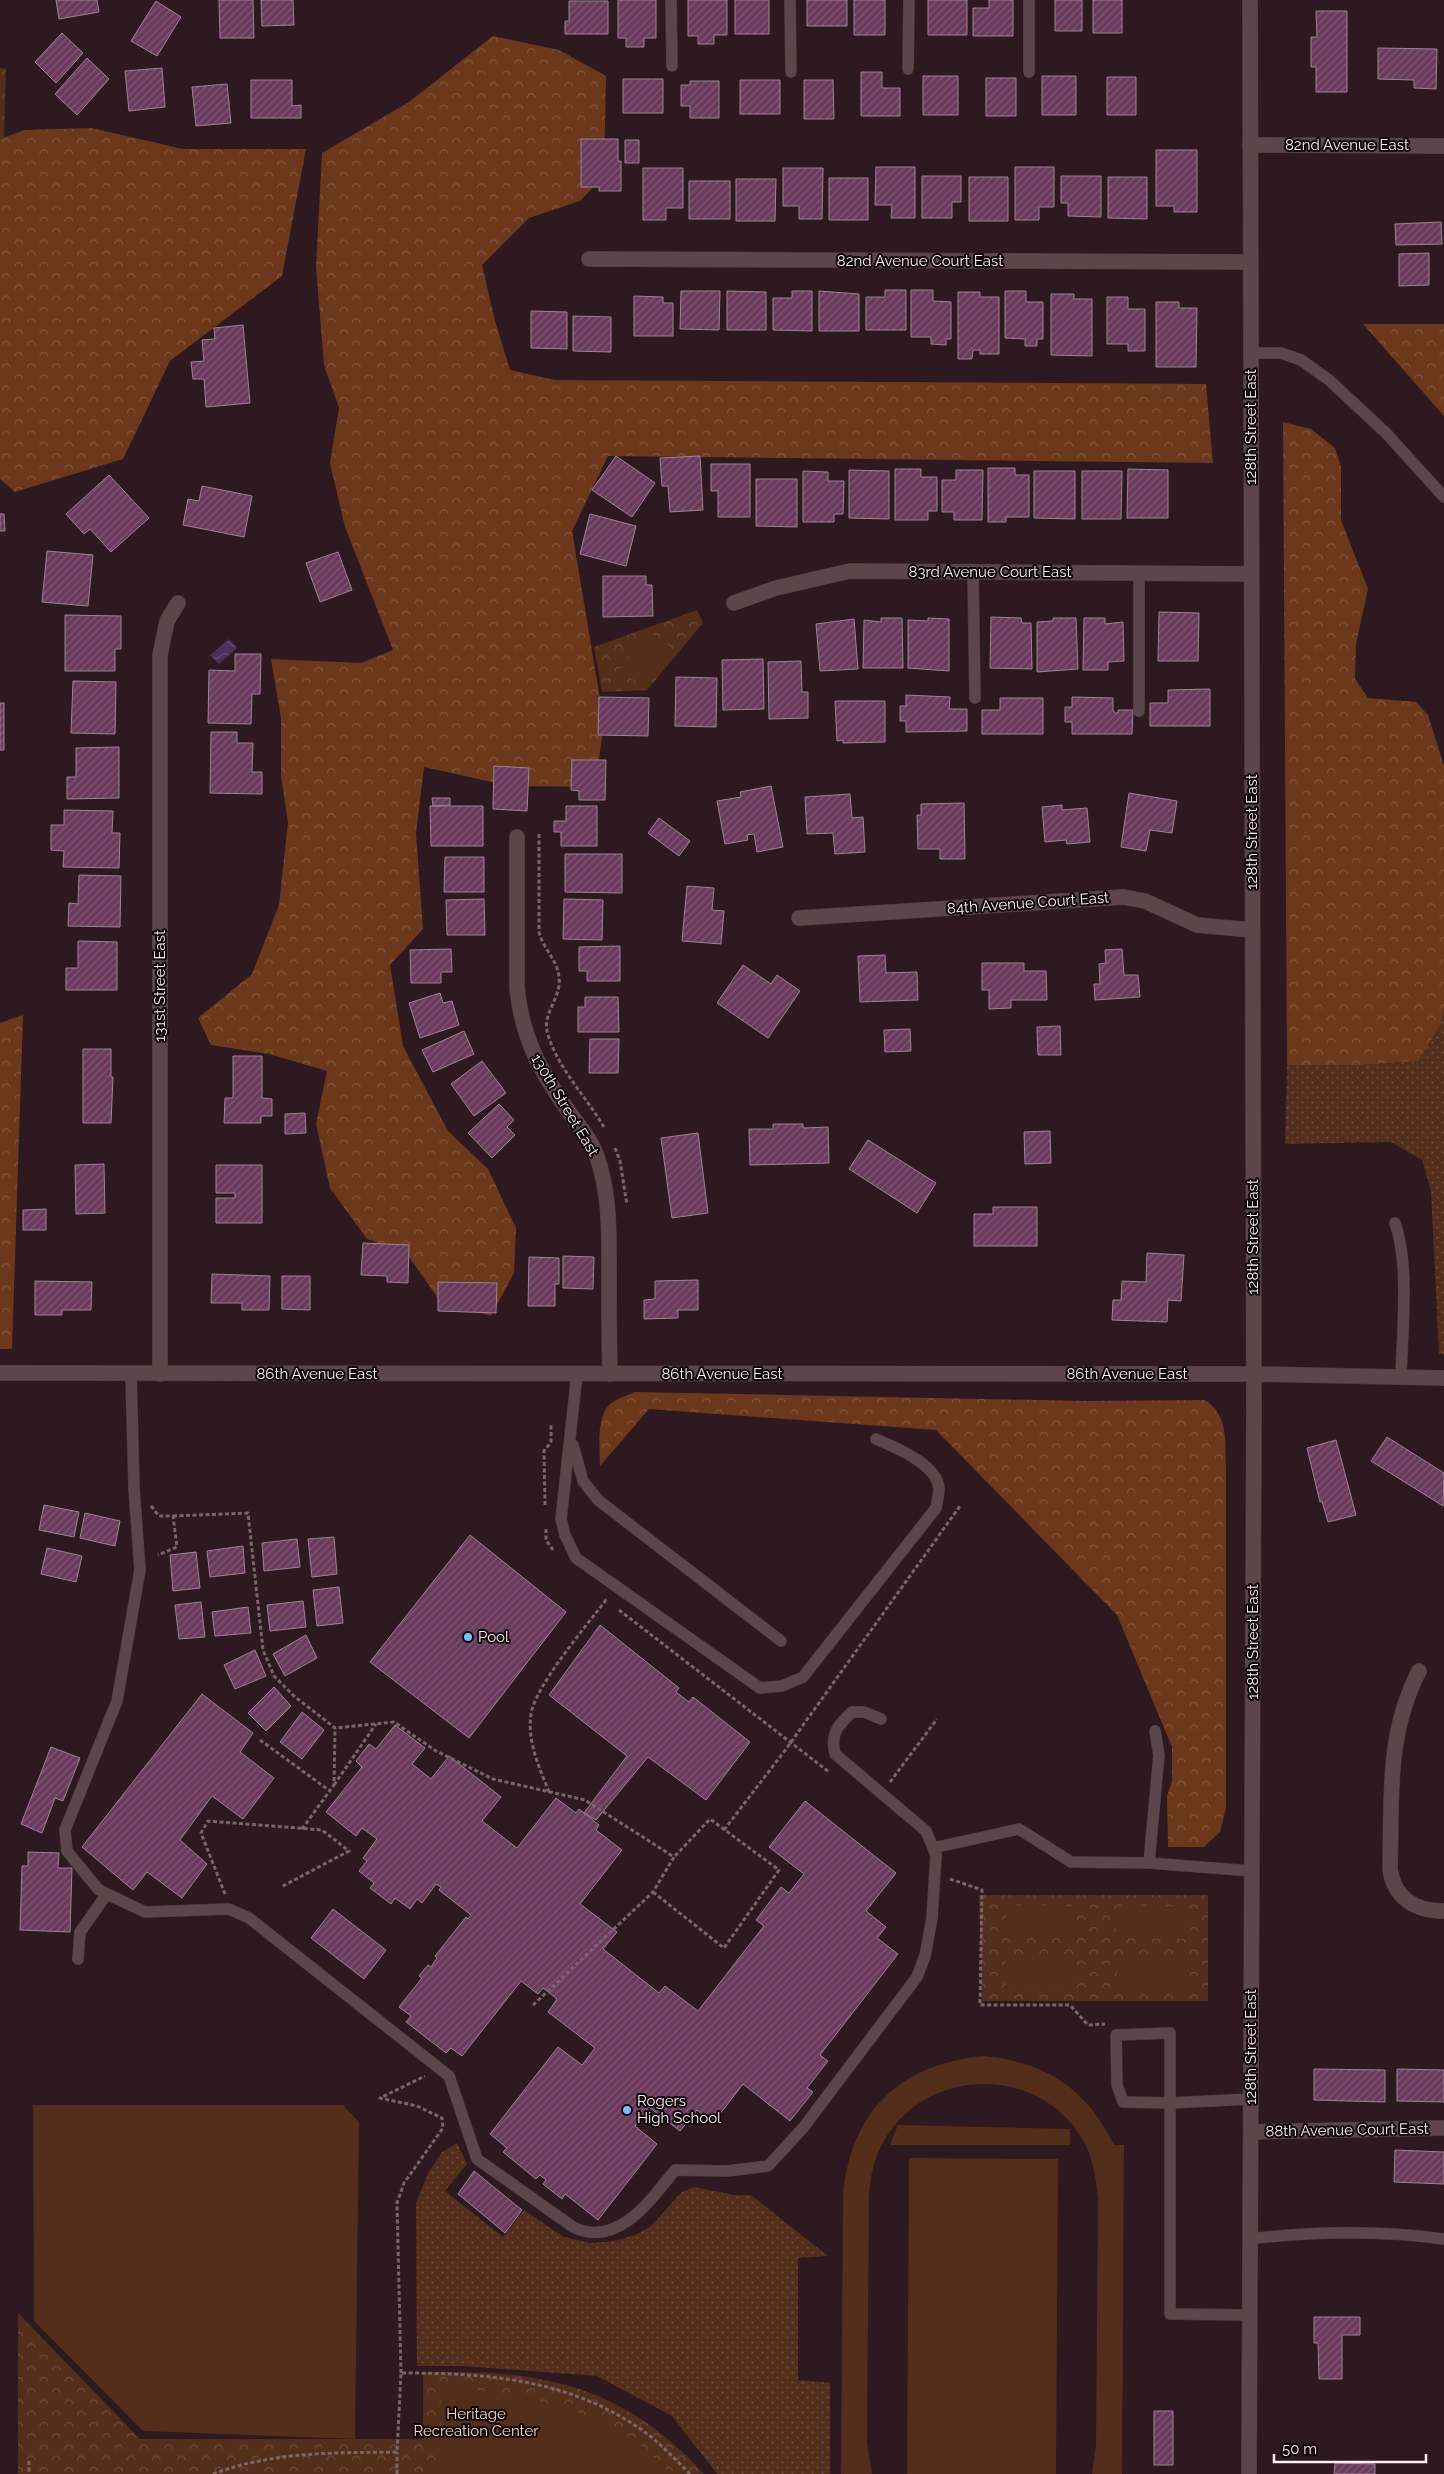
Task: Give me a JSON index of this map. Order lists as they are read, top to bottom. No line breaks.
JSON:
{"streets":{"street":["82nd Avenue East","82nd Avenue Court East","128th Street East","83rd Avenue Court East","84th Avenue Court East","131st Street East","130th Street East","86th Avenue East","88th Avenue Court East"]},"crossings":[["82nd Avenue East","128th Street East"],["82nd Avenue Court East","128th Street East"],["128th Street East","83rd Avenue Court East"],["128th Street East","84th Avenue Court East"],["128th Street East","86th Avenue East"],["128th Street East","88th Avenue Court East"],["131st Street East","86th Avenue East"],["130th Street East","86th Avenue East"]],"parks":["Heritage Recreation Center"],"places":["Pool","Rogers High School"],"scale_bar":"50 m"}
